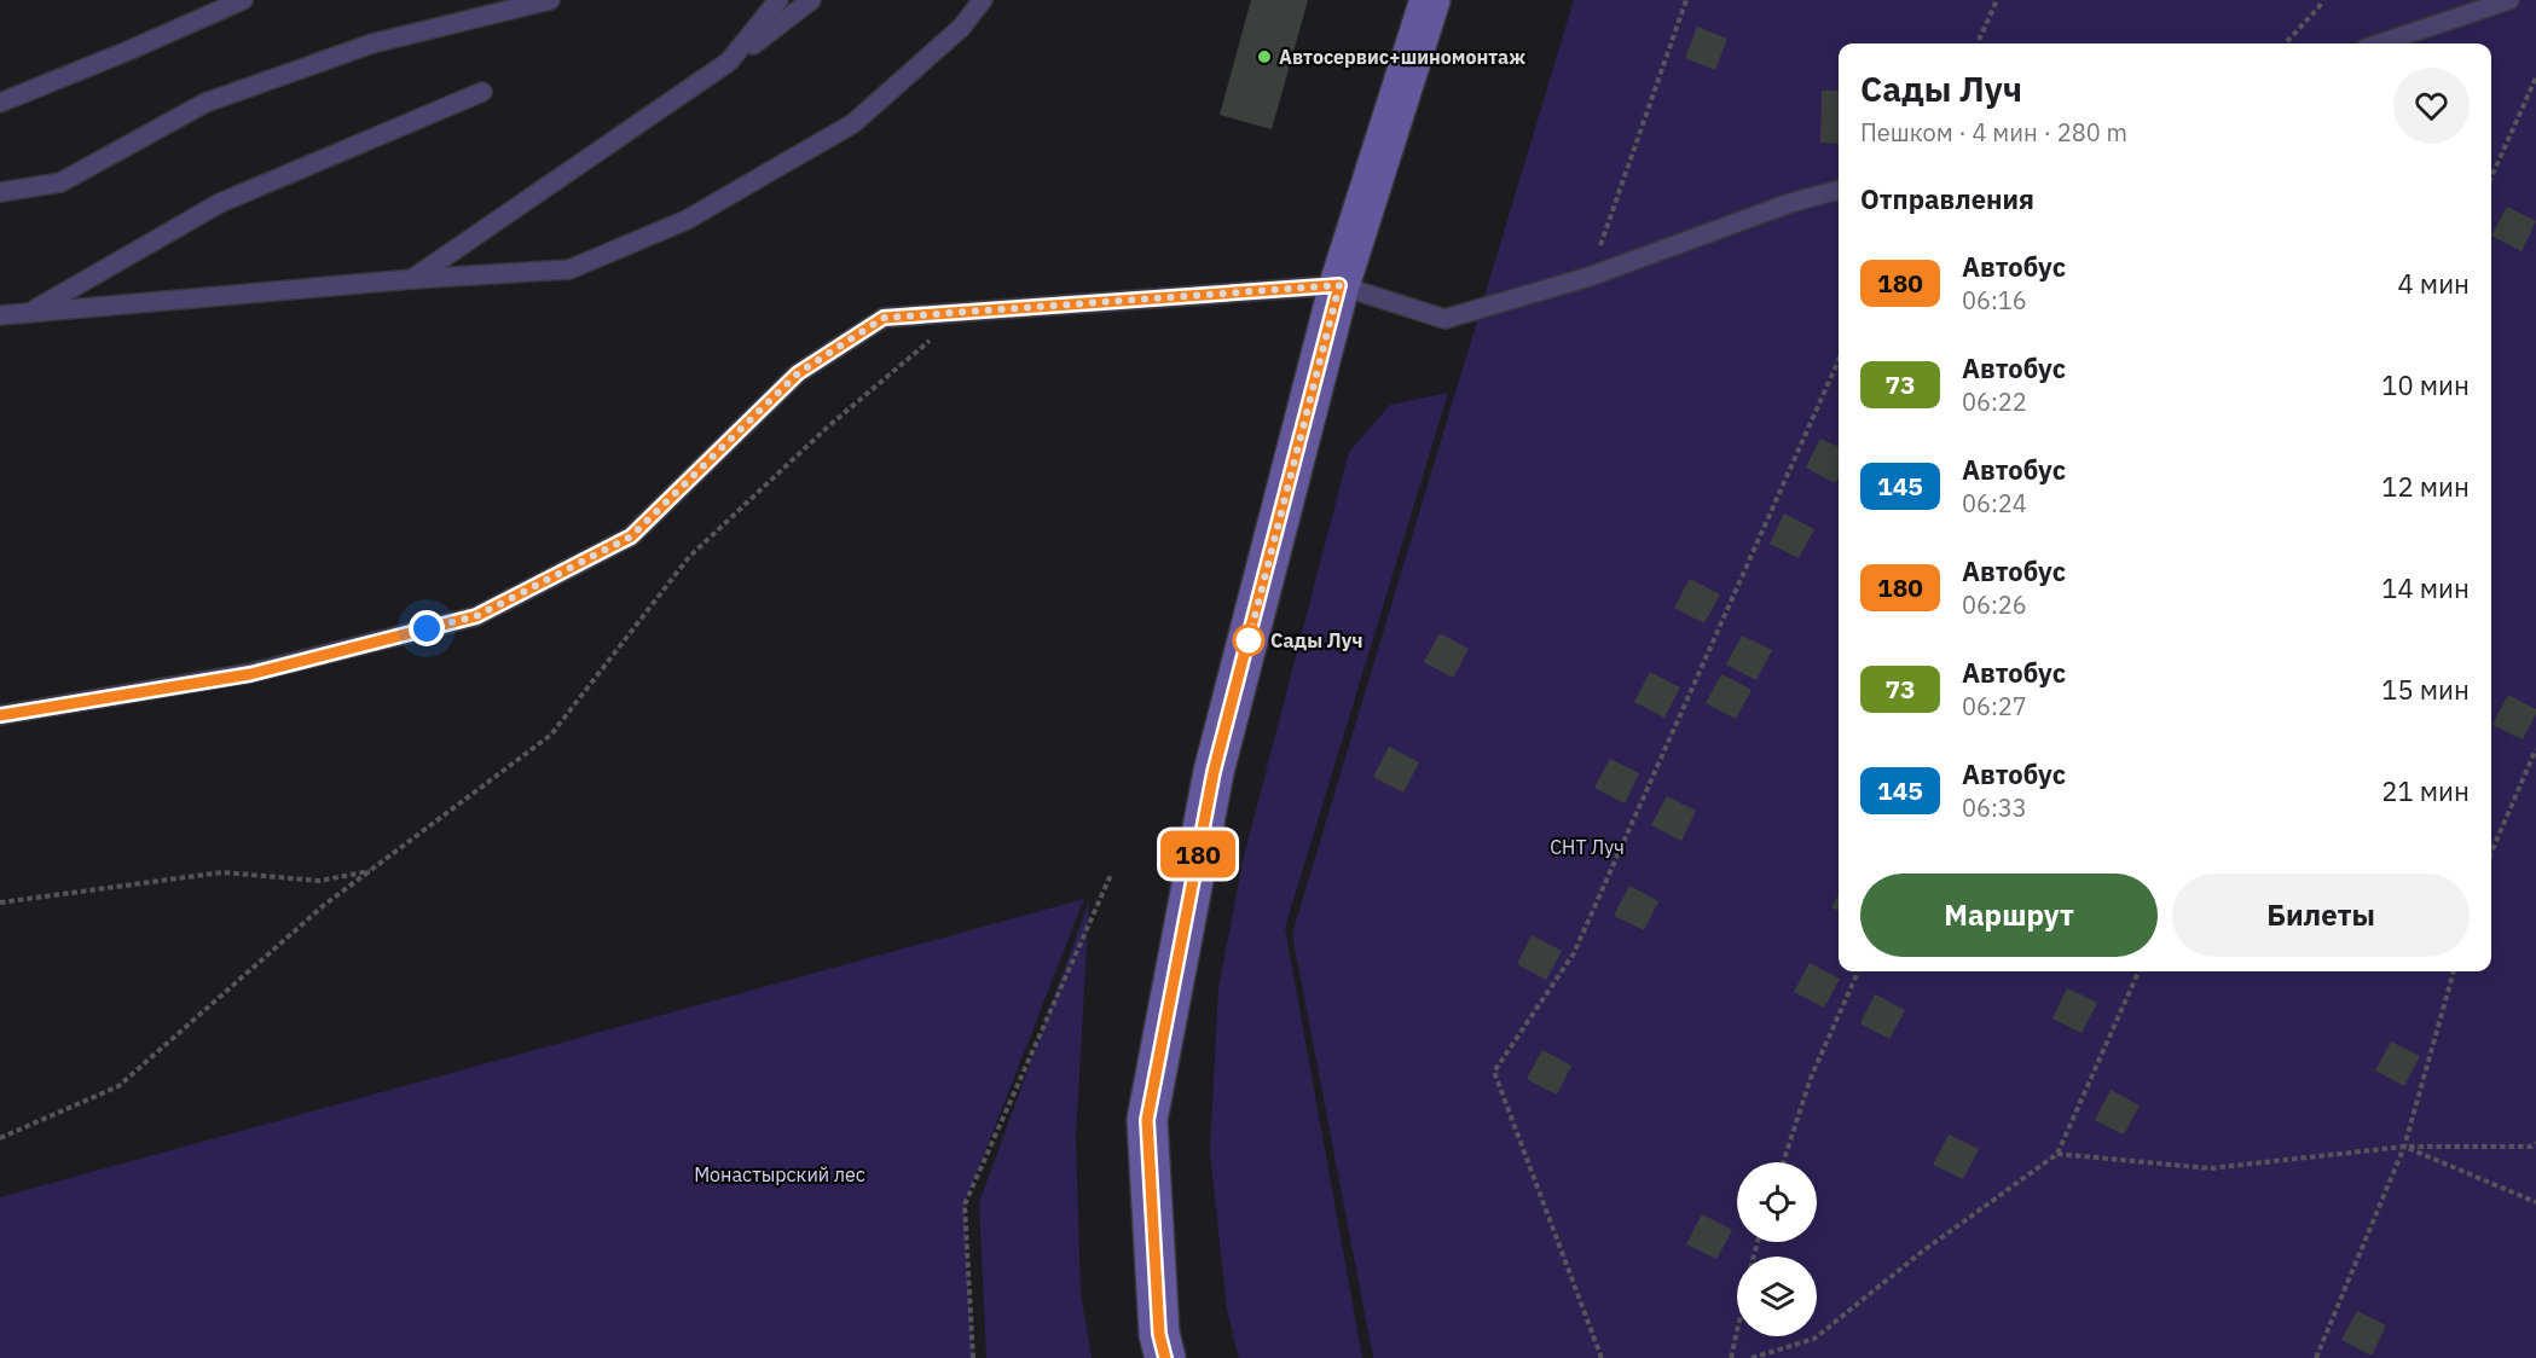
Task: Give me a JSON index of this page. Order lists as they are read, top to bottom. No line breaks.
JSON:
{"parks":["СНТ Луч","Монастырский лес"],"places":["Автосервис+шиномонтаж","Сады Луч"],"lines":["bus line 180"],"page":{"on_map":"180","heading":[["Сады Луч","Пешком · 4 мин · 280 m"],"Отправления"],"list":[{"mark":"180","name":"Автобус","note":"06:16","value":"4 мин"},{"mark":"73","name":"Автобус","note":"06:22","value":"10 мин"},{"mark":"145","name":"Автобус","note":"06:24","value":"12 мин"},{"mark":"180","name":"Автобус","note":"06:26","value":"14 мин"},{"mark":"73","name":"Автобус","note":"06:27","value":"15 мин"},{"mark":"145","name":"Автобус","note":"06:33","value":"21 мин"}],"buttons":["Маршрут","Билеты"]}}
